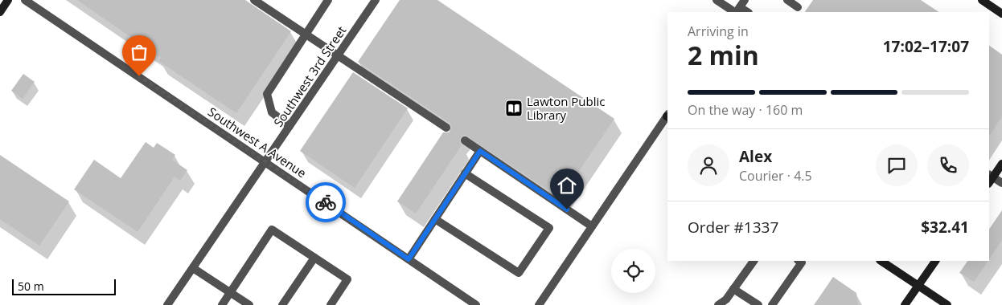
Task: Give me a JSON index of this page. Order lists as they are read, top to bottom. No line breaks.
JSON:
{"streets":{"street":["Southwest 3rd Street","Southwest A Avenue"]},"crossings":[["Southwest 3rd Street","Southwest A Avenue"]],"places":{"library":["Lawton Public Library"]},"scale_bar":"50 m","page":{"heading":["2 min","Arriving in","17:02–17:07"],"panel":["Alex","Courier · 4.5","Order #1337","$32.41"],"bar":"On the way · 160 m","scale":"50 m"}}
